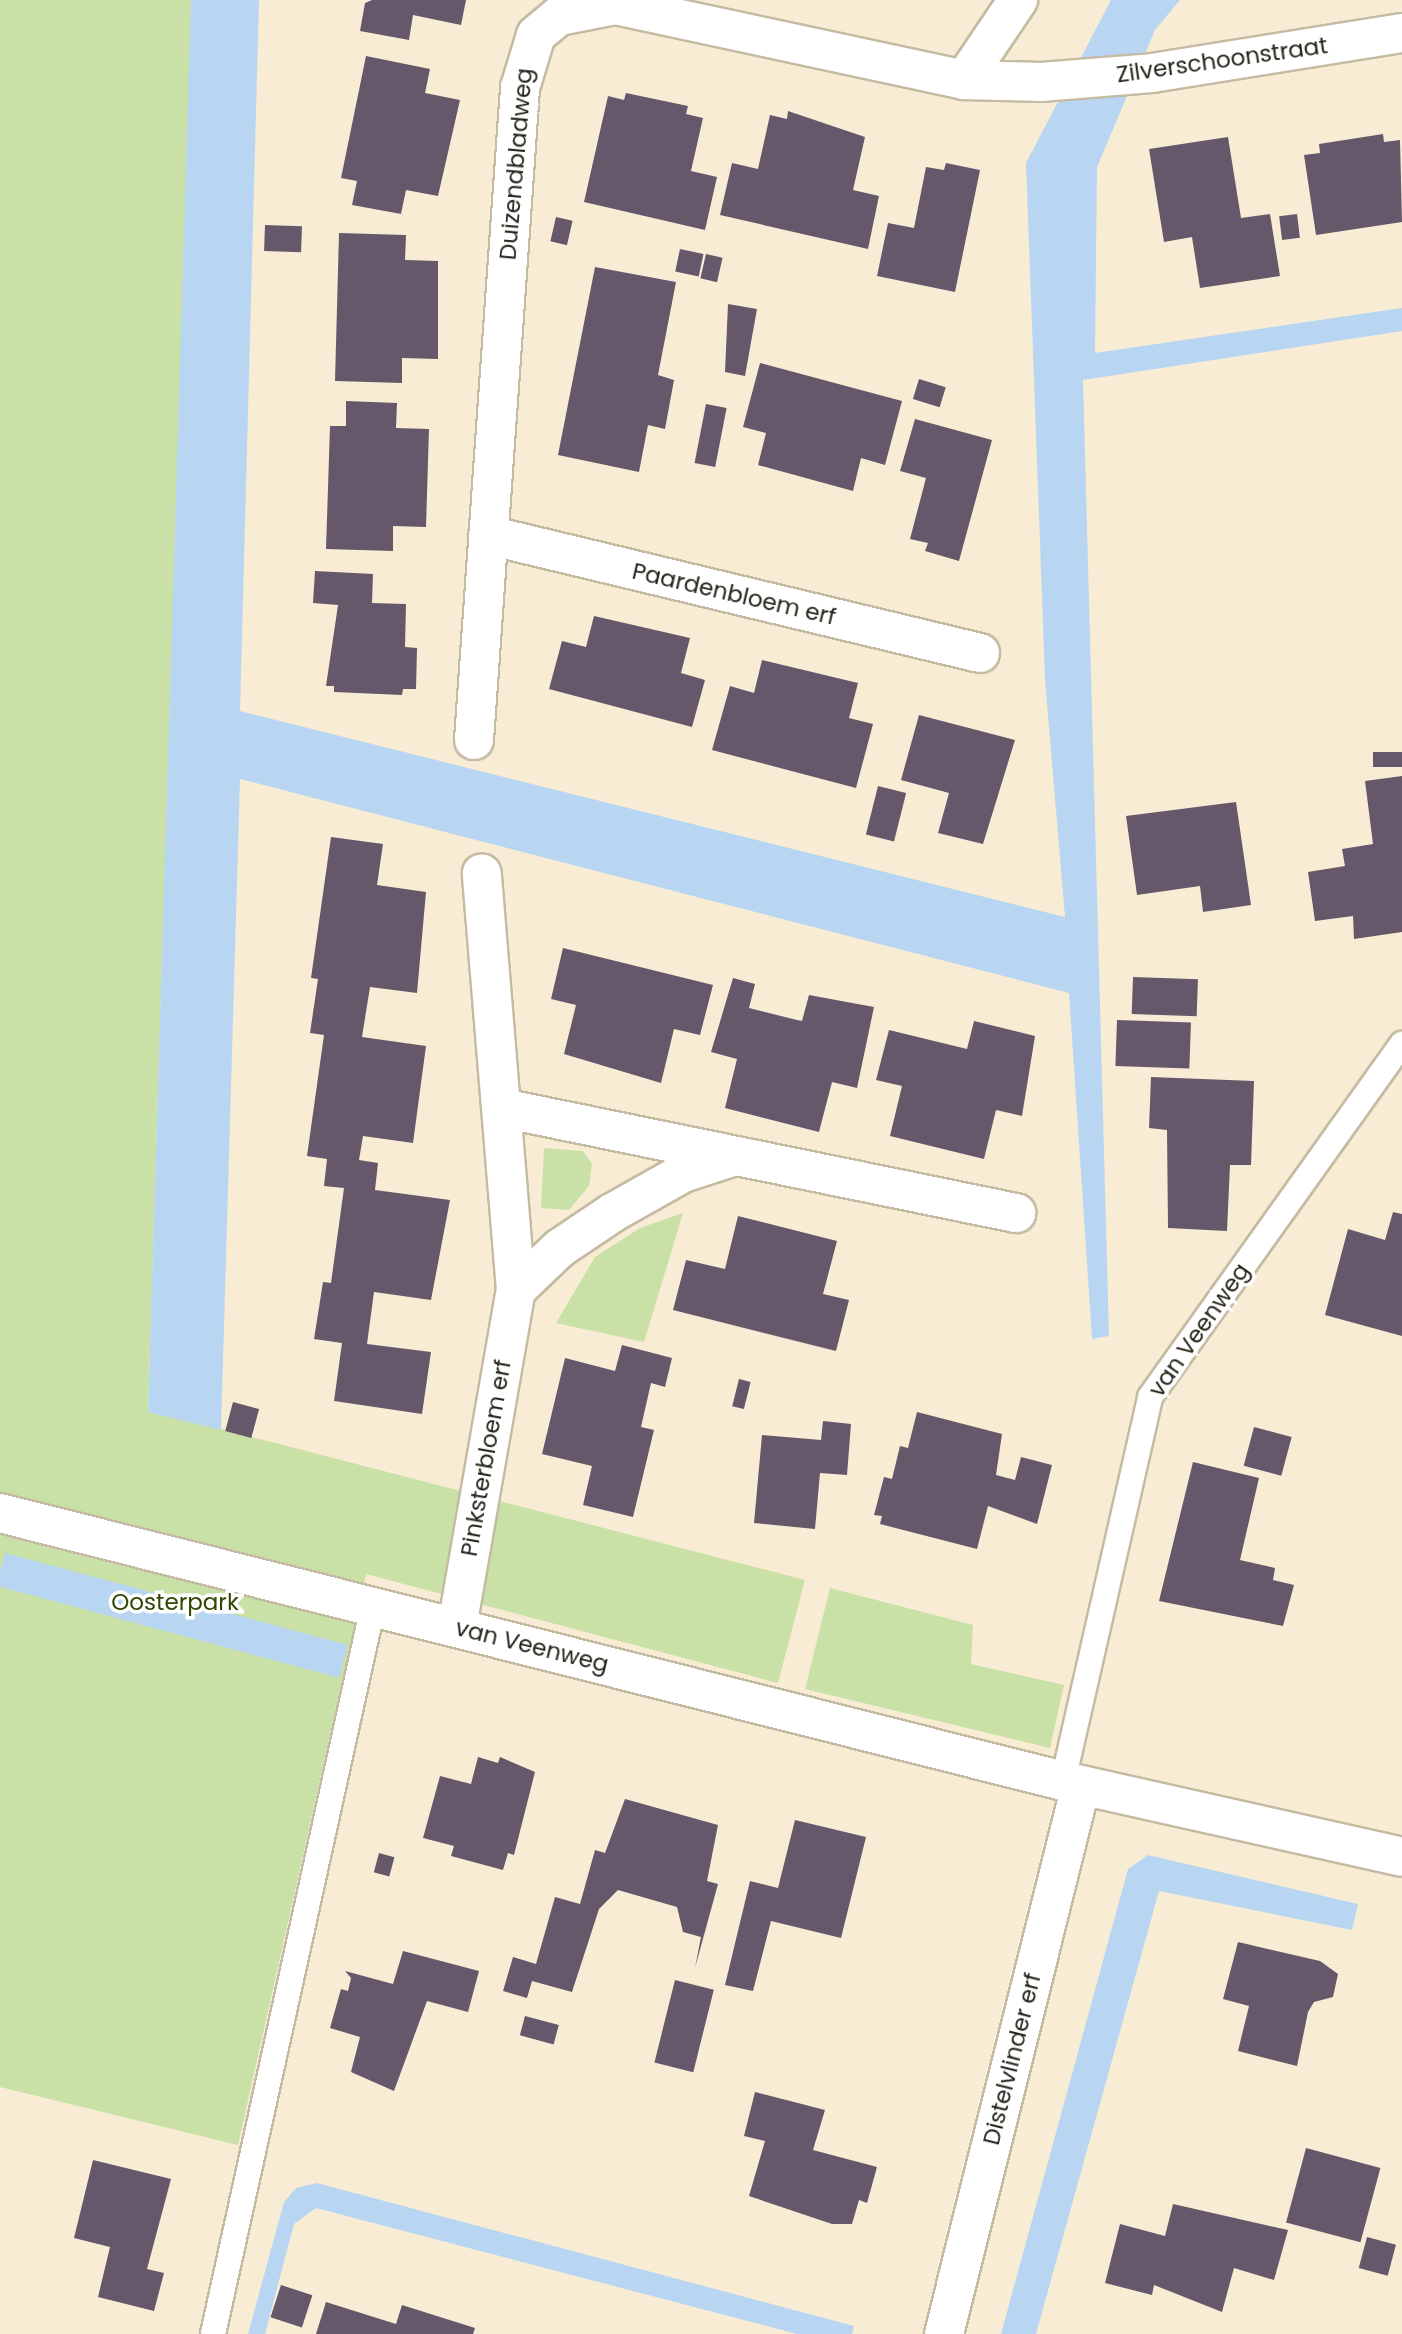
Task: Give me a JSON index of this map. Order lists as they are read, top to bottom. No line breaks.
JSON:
{"streets":{"street":["Zilverschoonstraat","Duizendbladweg","Paardenbloem erf","van Veenweg","Pinksterbloem erf","Distelvlinder erf"]},"crossings":[["Zilverschoonstraat","Duizendbladweg"],["Duizendbladweg","Paardenbloem erf"],["van Veenweg","Pinksterbloem erf"],["van Veenweg","Distelvlinder erf"]],"parks":["Oosterpark"]}
